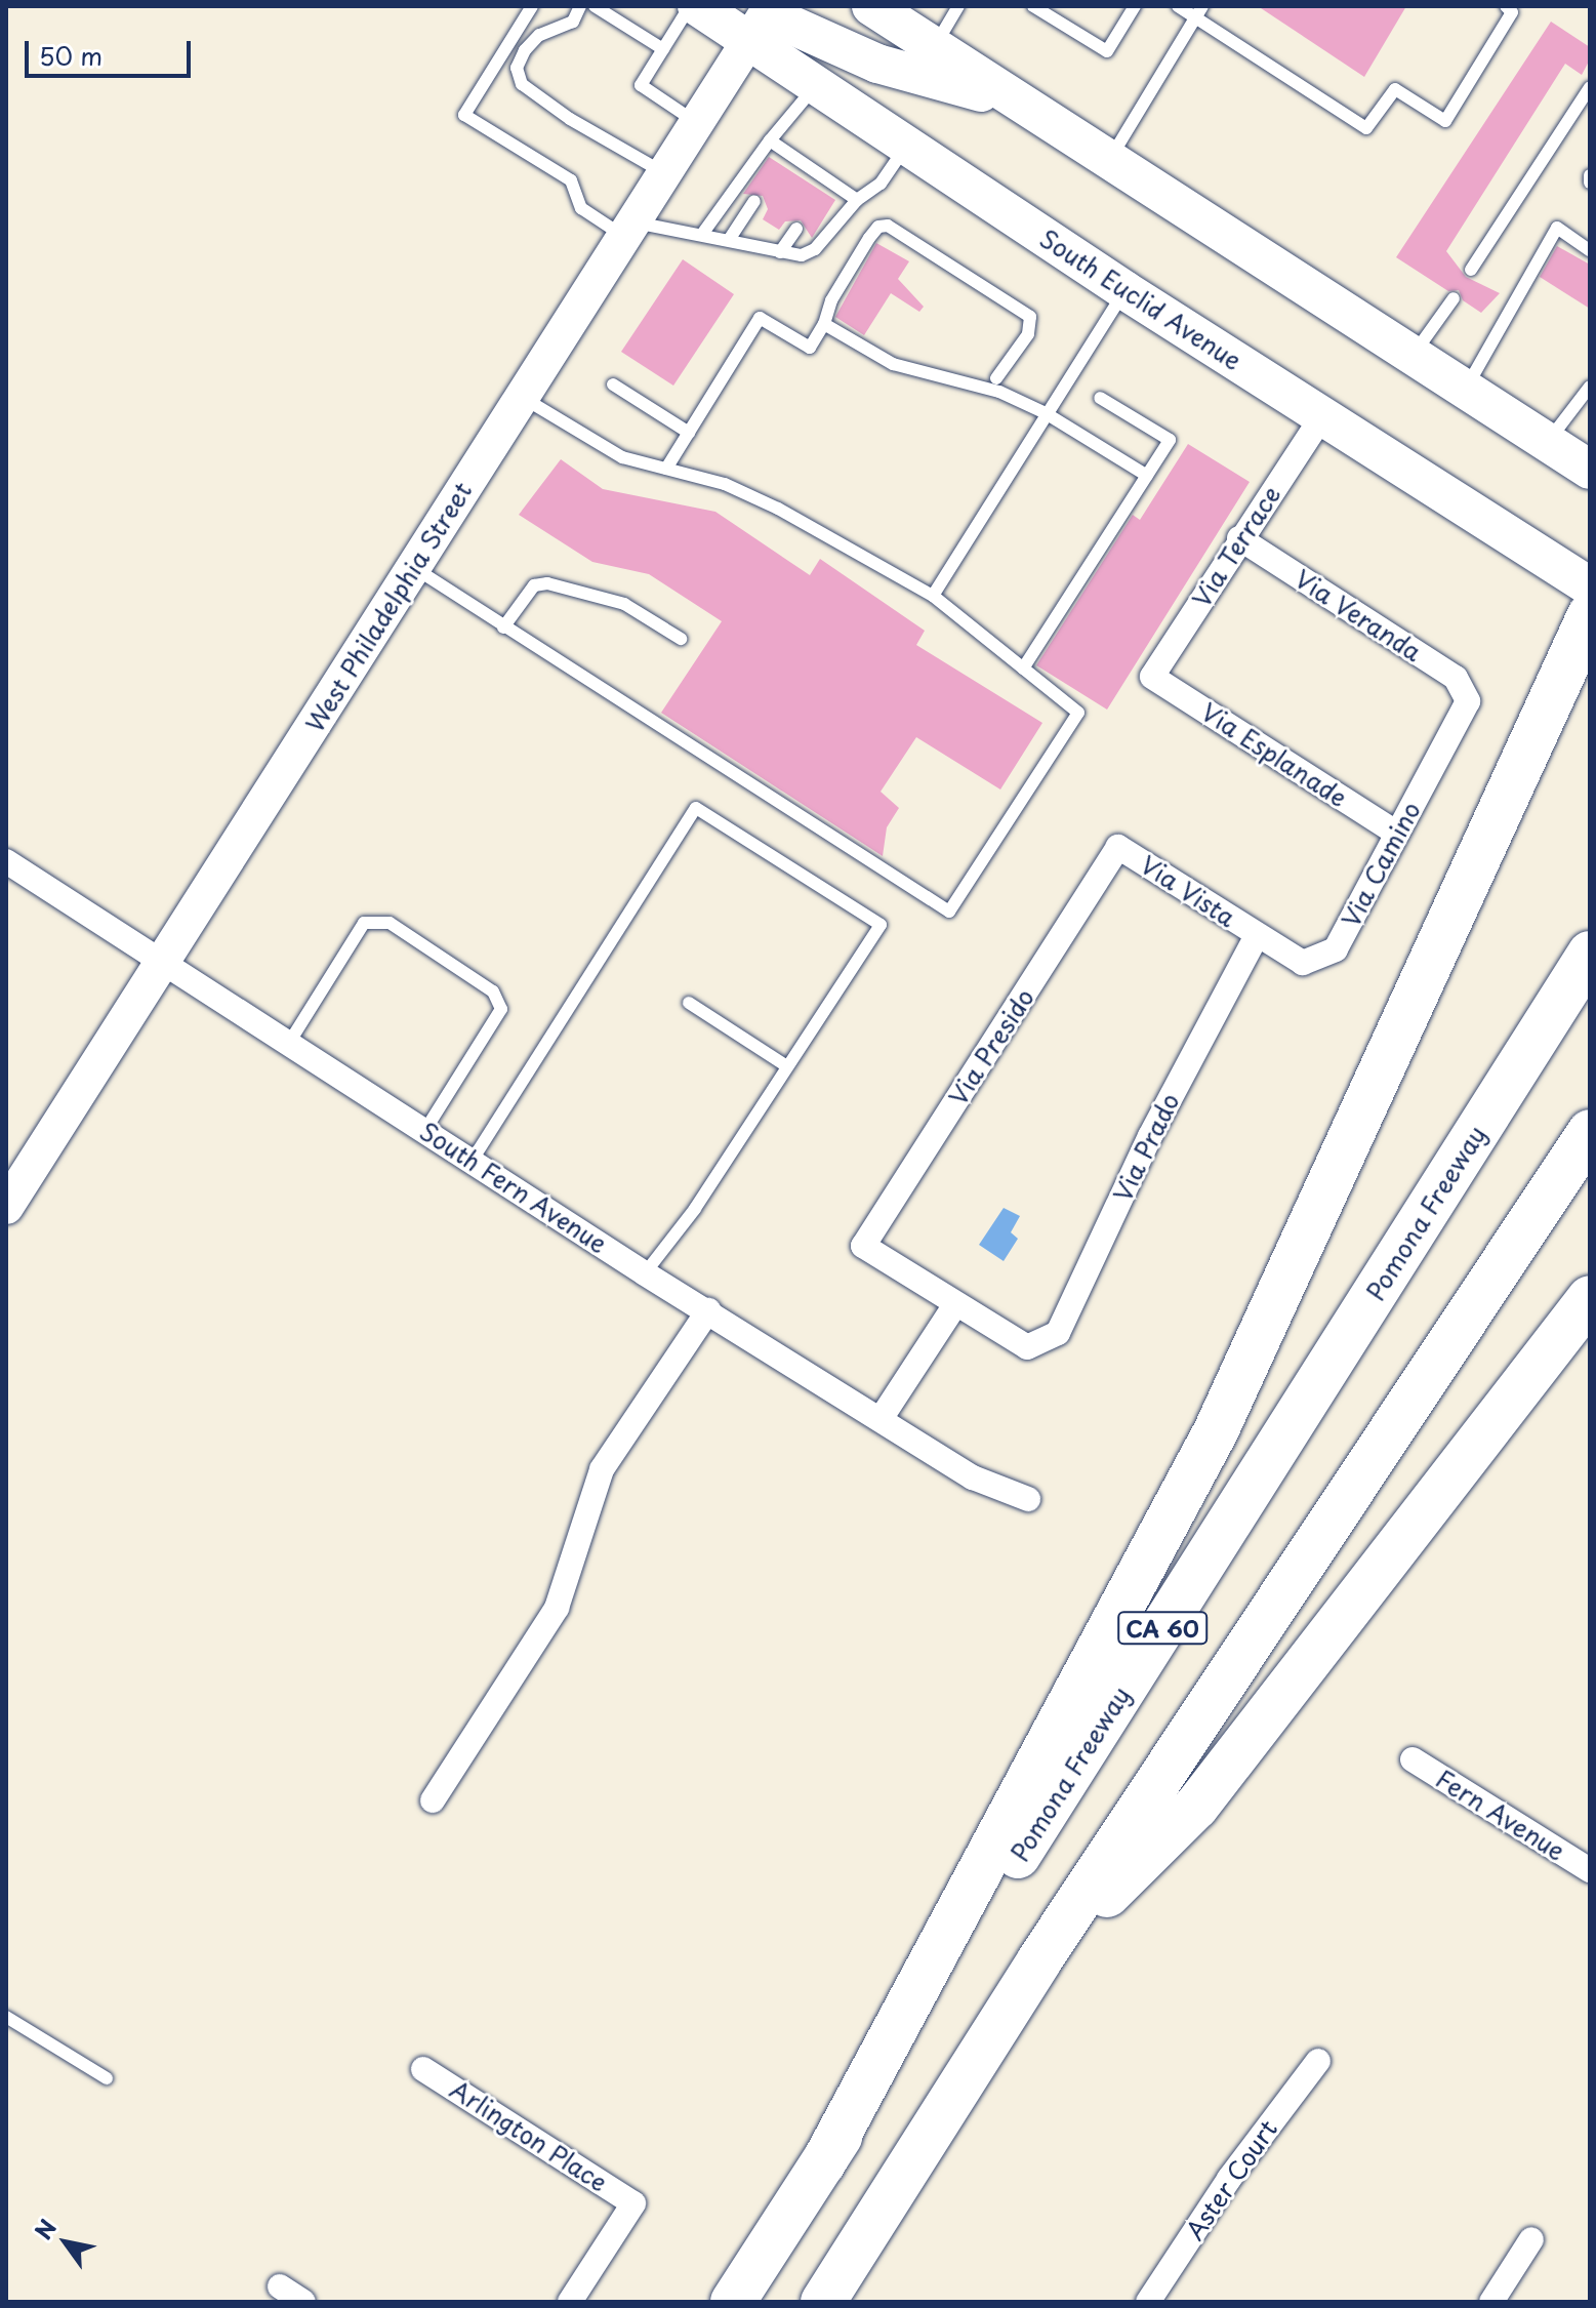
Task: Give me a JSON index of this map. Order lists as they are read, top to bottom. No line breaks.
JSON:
{"streets":{"highway":["Pomona Freeway","CA 60"],"main road":["South Euclid Avenue","West Philadelphia Street"],"street":["Via Terrace","Via Veranda","Via Esplanade","Via Camino","Via Vista","Via Presido","Via Prado","South Fern Avenue","Fern Avenue","Arlington Place","Aster Court"]},"crossings":[["South Euclid Avenue","Via Terrace"],["South Euclid Avenue","West Philadelphia Street"],["Via Terrace","Via Veranda"],["Via Terrace","Via Esplanade"],["West Philadelphia Street","South Fern Avenue"],["Via Veranda","Via Camino"],["Via Esplanade","Via Camino"],["Via Camino","Via Vista"],["Via Camino","Via Prado"],["Via Vista","Via Presido"],["Via Vista","Via Prado"],["Via Presido","Via Prado"]],"scale_bar":"50 m","north":"top left"}
